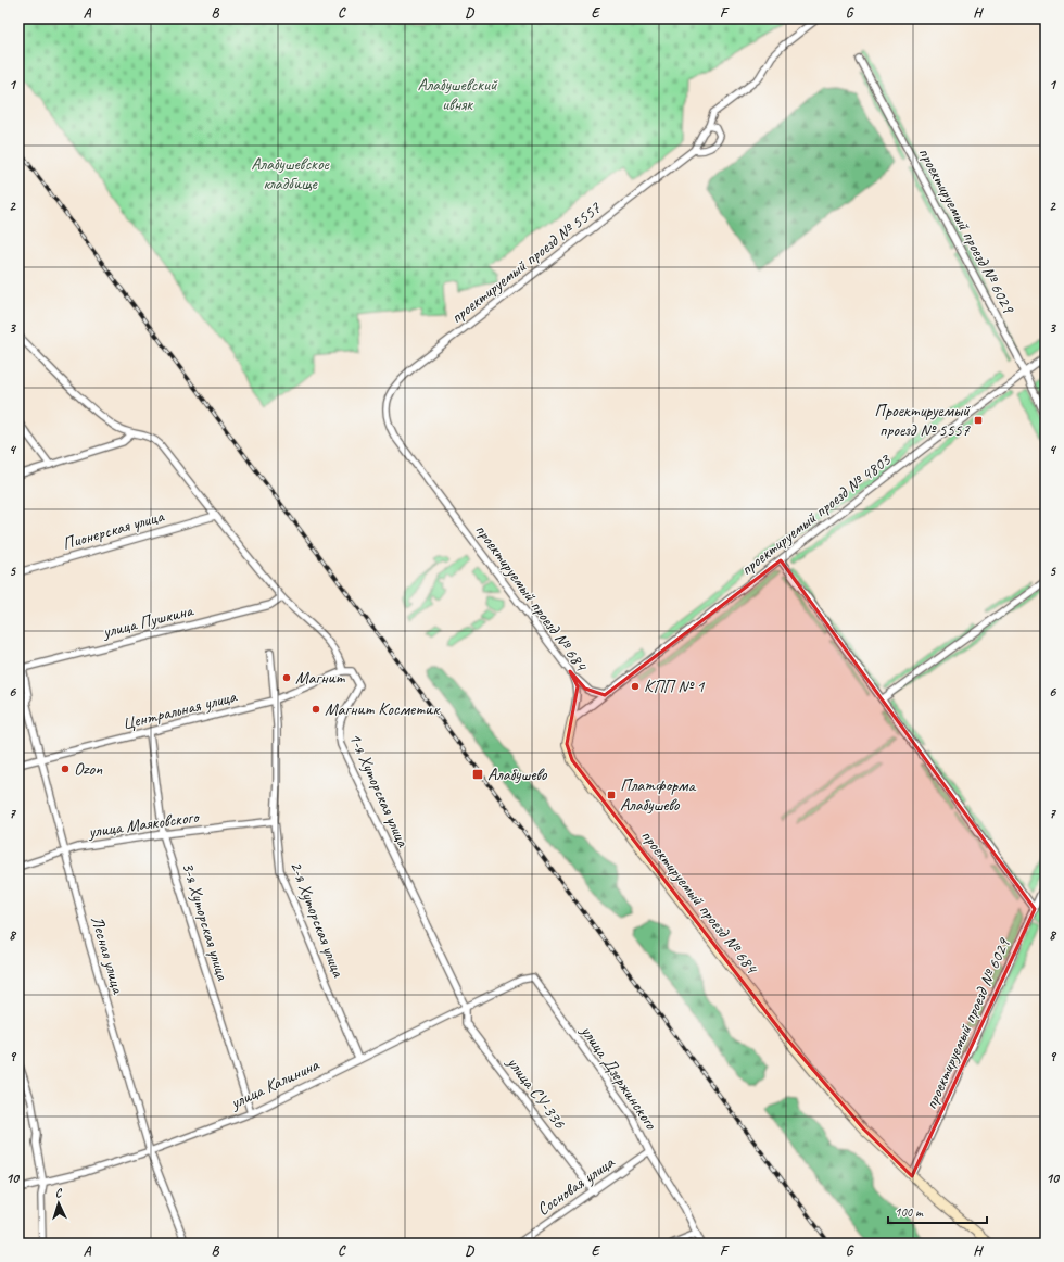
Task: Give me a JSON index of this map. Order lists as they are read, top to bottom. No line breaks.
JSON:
{"streets":{"street":["проектируемый проезд № 6029","проектируемый проезд № 5557","проектируемый проезд № 4803","Пионерская улица","проектируемый проезд № 684","улица Пушкина","Центральная улица","1-я Хуторская улица","улица Маяковского","2-я Хуторская улица","3-я Хуторская улица","Лесная улица","улица Дзержинского","улица Калинина","улица СУ-336","Сосновая улица"]},"crossings":[["проектируемый проезд № 6029","проектируемый проезд № 4803"],["проектируемый проезд № 6029","проектируемый проезд № 684"],["проектируемый проезд № 5557","проектируемый проезд № 684"],["проектируемый проезд № 4803","проектируемый проезд № 684"],["Пионерская улица","1-я Хуторская улица"],["улица Пушкина","1-я Хуторская улица"],["улица Пушкина","Лесная улица"],["Центральная улица","1-я Хуторская улица"],["Центральная улица","2-я Хуторская улица"],["Центральная улица","3-я Хуторская улица"],["Центральная улица","Лесная улица"],["1-я Хуторская улица","улица Калинина"],["1-я Хуторская улица","улица СУ-336"],["улица Маяковского","2-я Хуторская улица"],["улица Маяковского","3-я Хуторская улица"],["улица Маяковского","Лесная улица"],["2-я Хуторская улица","улица Калинина"],["3-я Хуторская улица","улица Калинина"],["Лесная улица","улица Калинина"],["улица Дзержинского","улица Калинина"],["улица Дзержинского","Сосновая улица"],["улица Калинина","улица СУ-336"],["улица СУ-336","Сосновая улица"]],"parks":["Алабушевский ивняк","Алабушевское кладбище"],"places":{"transit":["Проектируемый проезд № 5557","Алабушево","Платформа Алабушево"],"other":["Магнит","КПП № 1","Магнит Косметик","Ozon"]},"scale_bar":"100 m","north":"top","grid":{"columns":["A","B","C","D","E","F","G","H"],"rows":["1","2","3","4","5","6","7","8","9","10"]}}
